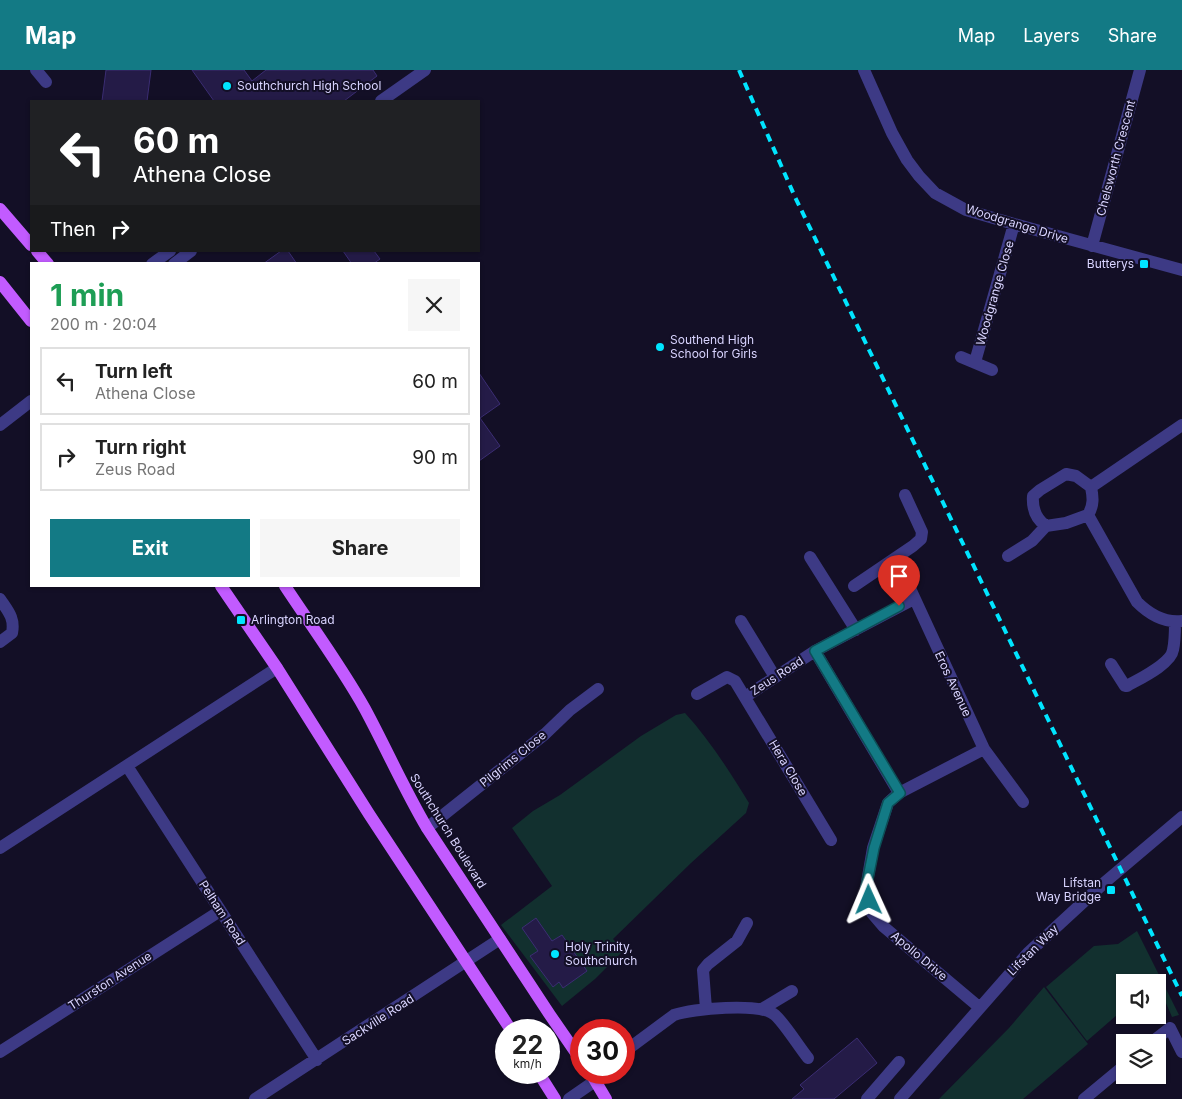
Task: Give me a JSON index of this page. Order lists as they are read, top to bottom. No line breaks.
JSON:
{"streets":{"main road":["Southchurch Boulevard"],"street":["Chelsworth Crescent","Woodgrange Drive","Woodgrange Close","Zeus Road","Eros Avenue","Pilgrims Close","Hera Close","Pelham Road","Lifstan Way","Apollo Drive","Thurston Avenue","Sackville Road"]},"crossings":[["Chelsworth Crescent","Woodgrange Drive"],["Woodgrange Drive","Woodgrange Close"],["Zeus Road","Eros Avenue"],["Zeus Road","Hera Close"],["Eros Avenue","Apollo Drive"],["Pilgrims Close","Southchurch Boulevard"],["Southchurch Boulevard","Sackville Road"],["Pelham Road","Thurston Avenue"],["Pelham Road","Sackville Road"],["Lifstan Way","Apollo Drive"]],"places":{"other":["Southchurch High School","Southend High School for Girls","Holy Trinity, Southchurch"],"transit":["Butterys","Arlington Road","Lifstan Way Bridge"]},"page":{"header":"Map","nav":["Map","Layers","Share"],"turn":["60 m","Athena Close"],"then":"Then","heading":["1 min","200 m · 20:04"],"list":[{"name":"Turn left","note":"Athena Close","value":"60 m"},{"name":"Turn right","note":"Zeus Road","value":"90 m"}],"buttons":["Exit","Share"],"speed":"22 km/h","limit":"30"}}
